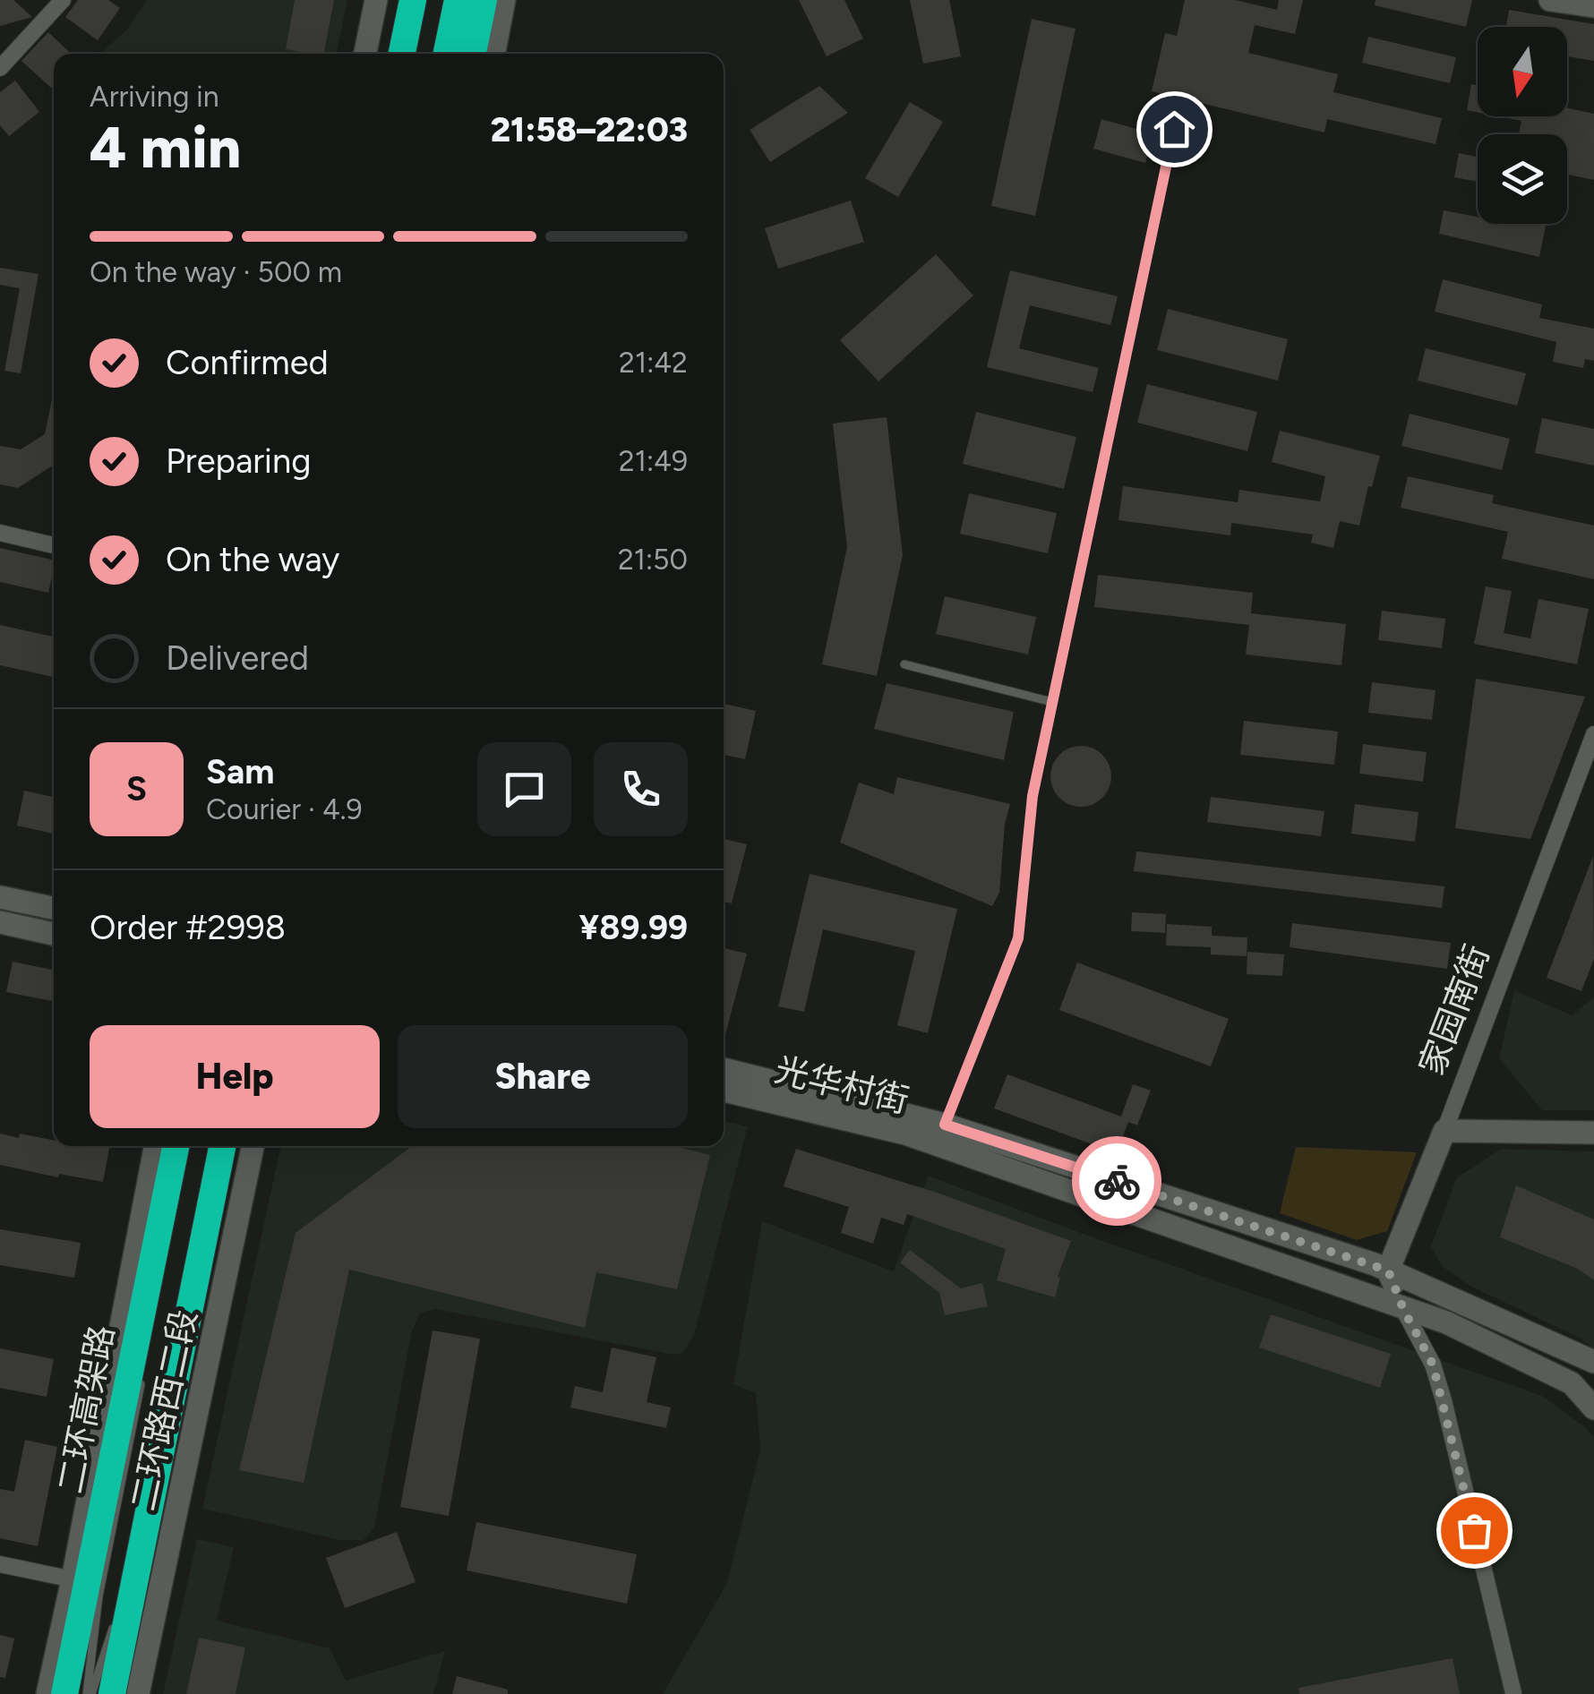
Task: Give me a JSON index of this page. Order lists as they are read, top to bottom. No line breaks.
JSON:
{"streets":{"highway":["二环高架路"],"main road":["家园南街","光华村街","二环路西二段"]},"crossings":[["家园南街","光华村街"]],"north":"bottom","page":{"heading":["4 min","Arriving in","21:58–22:03"],"panel":["Sam","Courier · 4.9","Order #2998","¥89.99"],"bar":"On the way · 500 m","list":[["Confirmed","21:42"],["Preparing","21:49"],["On the way","21:50"],"Delivered"],"round":"S","buttons":["Help","Share"]}}
